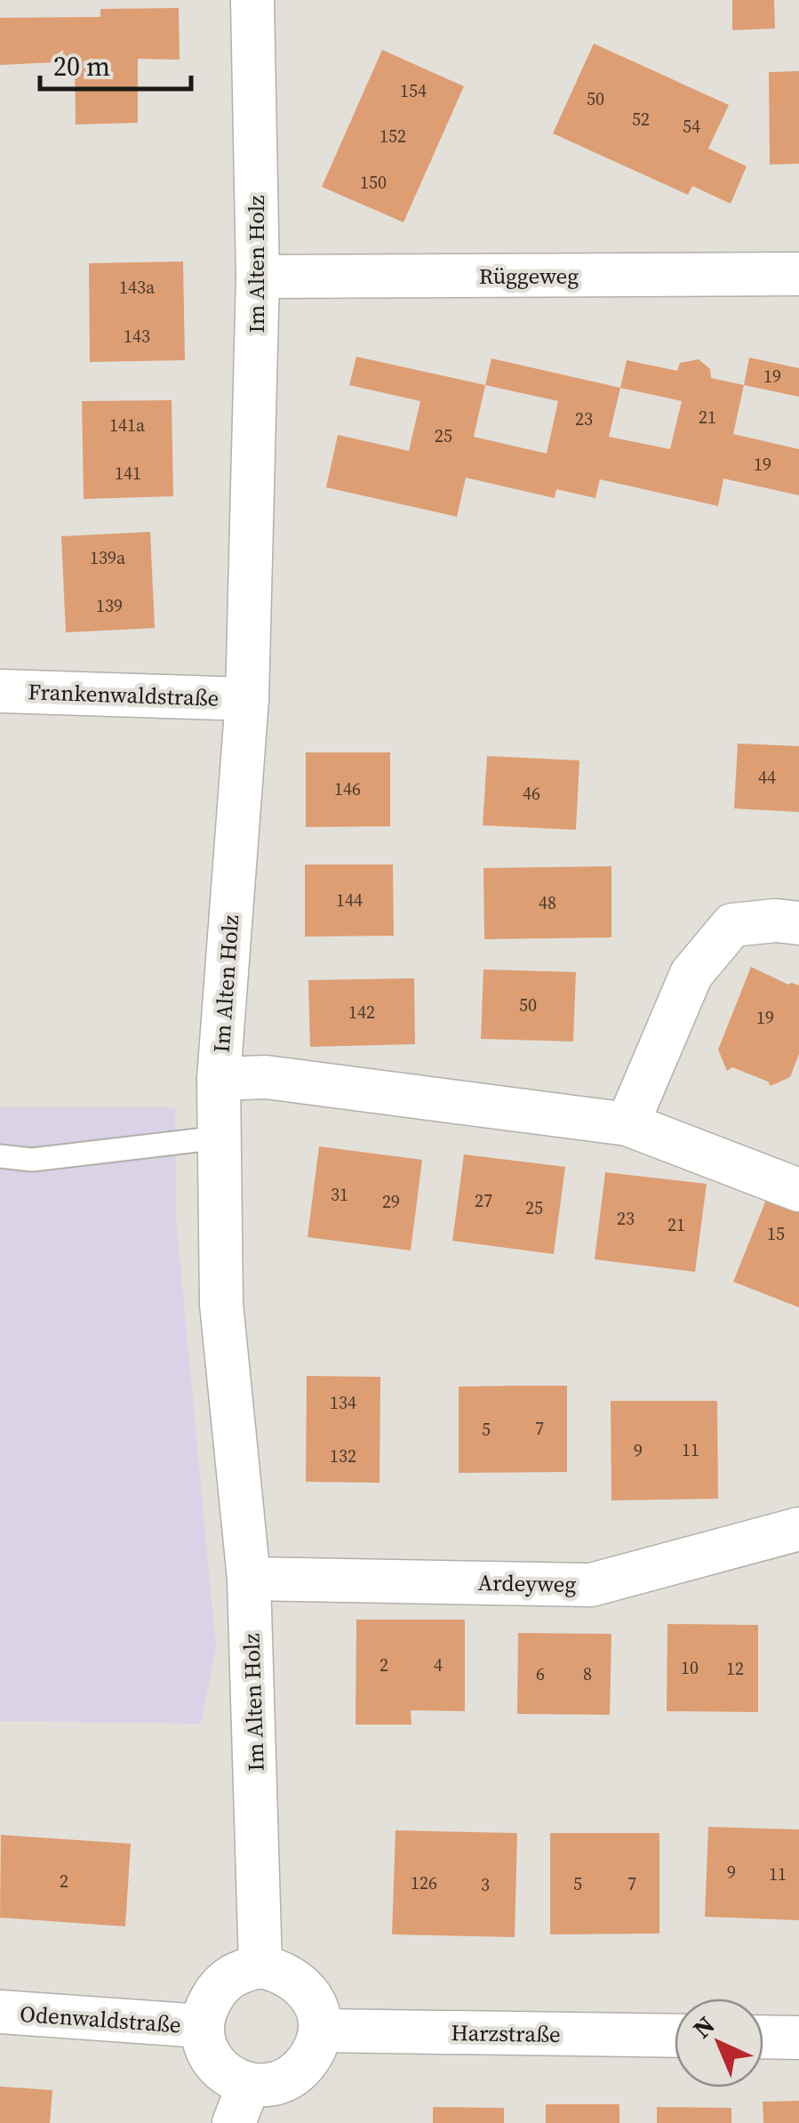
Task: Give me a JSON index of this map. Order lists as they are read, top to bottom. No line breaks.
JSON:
{"streets":{"street":["Im Alten Holz","Rüggeweg","Frankenwaldstraße","Ardeyweg","Odenwaldstraße","Harzstraße"]},"crossings":[["Im Alten Holz","Rüggeweg"],["Im Alten Holz","Frankenwaldstraße"],["Im Alten Holz","Ardeyweg"],["Im Alten Holz","Odenwaldstraße"],["Im Alten Holz","Harzstraße"],["Odenwaldstraße","Harzstraße"]],"house_numbers":["154","50","52","54","152","150","143a","143","19","21","23","141a","25","19","141","139a","139","44","146","46","144","48","50","142","19","31","27","29","25","23","21","15","134","7","5","11","9","132","2","4","10","12","6","8","9","11","2","126","5","7","3"],"scale_bar":"20 m","north":"top left"}
